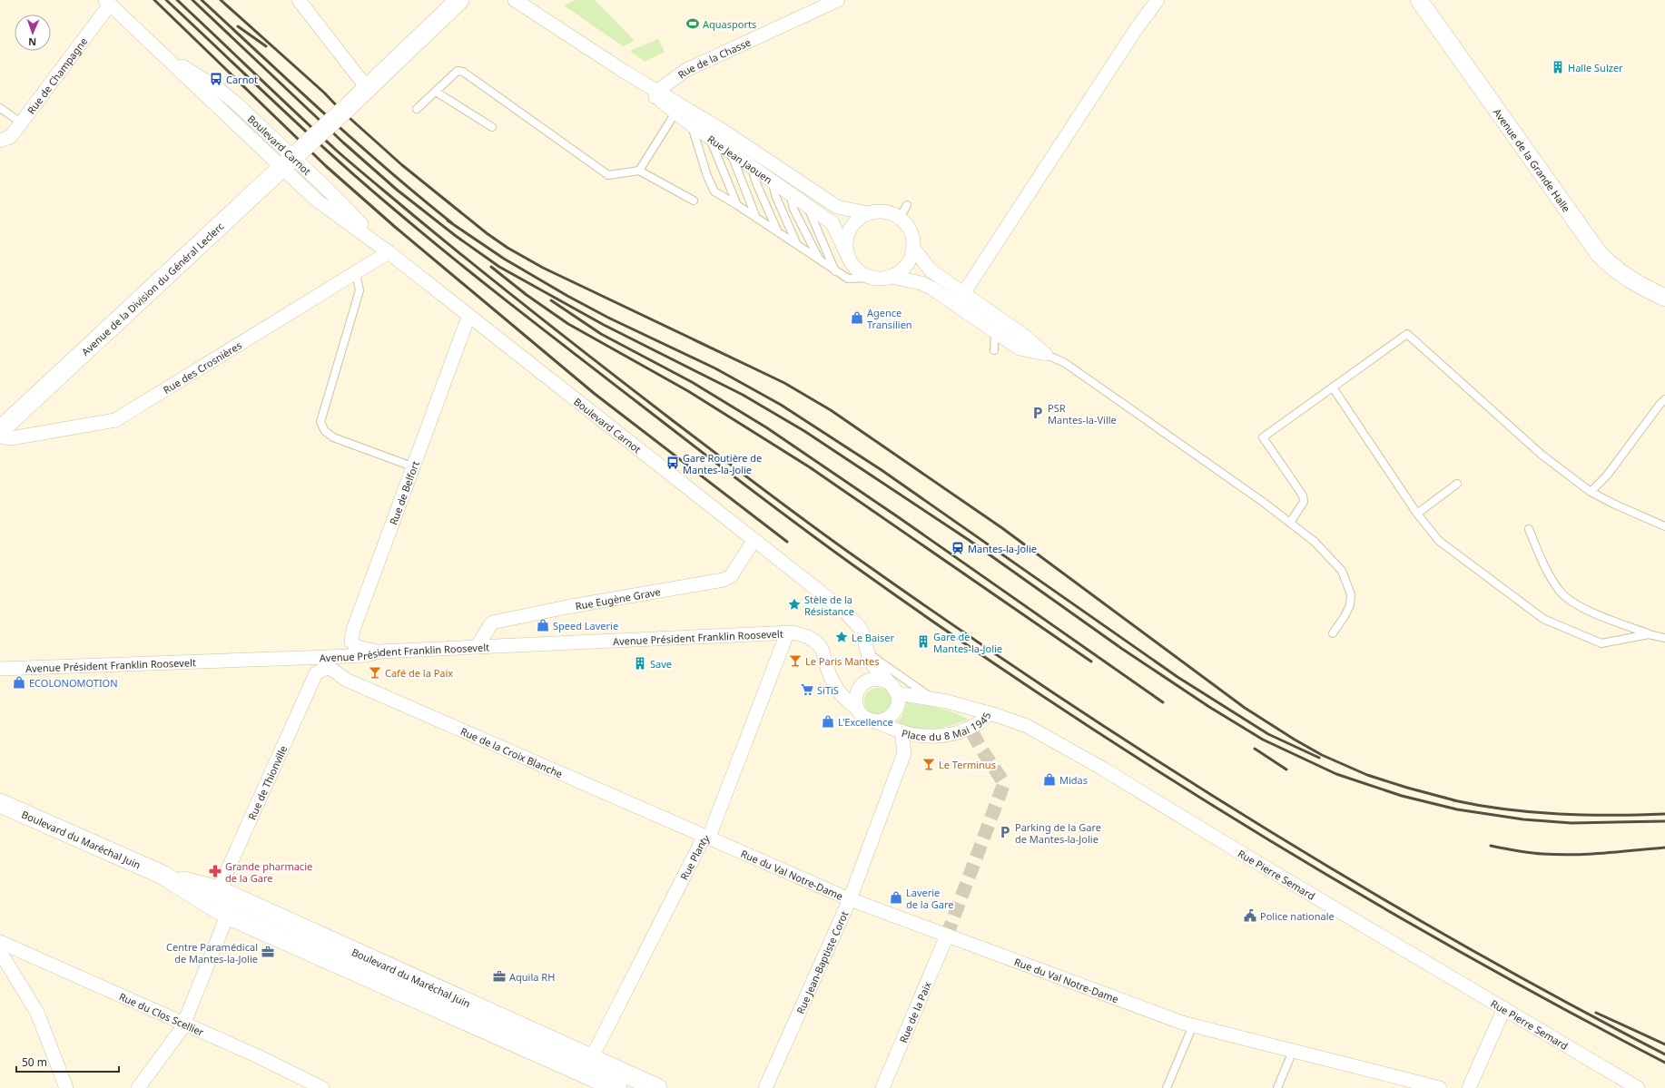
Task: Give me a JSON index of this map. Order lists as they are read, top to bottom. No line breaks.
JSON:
{"streets":{"main road":["Avenue de la Division du Général Leclerc","Boulevard du Maréchal Juin"],"street":["Rue de la Chasse","Rue de Champagne","Boulevard Carnot","Rue Jean Jaouen","Avenue de la Grande Halle","Rue des Crosnières","Rue de Belfort","Rue Eugène Grave","Avenue Président Franklin Roosevelt","Place du 8 Mai 1945","Rue de la Croix Blanche","Rue de Thionville","Rue Planty","Rue Pierre Semard","Rue du Val Notre-Dame","Rue Jean-Baptiste Corot","Rue de la Paix","Rue du Clos Scellier"]},"crossings":[["Rue de la Chasse","Rue Jean Jaouen"],["Rue de Champagne","Boulevard Carnot"],["Boulevard Carnot","Avenue de la Division du Général Leclerc"],["Boulevard Carnot","Rue des Crosnières"],["Boulevard Carnot","Rue de Belfort"],["Boulevard Carnot","Rue Eugène Grave"],["Rue de Belfort","Avenue Président Franklin Roosevelt"],["Rue Eugène Grave","Avenue Président Franklin Roosevelt"],["Avenue Président Franklin Roosevelt","Place du 8 Mai 1945"],["Avenue Président Franklin Roosevelt","Rue de la Croix Blanche"],["Avenue Président Franklin Roosevelt","Rue de Thionville"],["Avenue Président Franklin Roosevelt","Rue Planty"],["Place du 8 Mai 1945","Rue Pierre Semard"],["Place du 8 Mai 1945","Rue Jean-Baptiste Corot"],["Rue de la Croix Blanche","Rue de Thionville"],["Rue de la Croix Blanche","Rue Planty"],["Rue de la Croix Blanche","Rue du Val Notre-Dame"],["Rue de Thionville","Boulevard du Maréchal Juin"],["Rue de Thionville","Rue du Clos Scellier"],["Boulevard du Maréchal Juin","Rue Planty"],["Rue Planty","Rue du Val Notre-Dame"],["Rue du Val Notre-Dame","Rue Jean-Baptiste Corot"],["Rue du Val Notre-Dame","Rue de la Paix"]],"places":{"sports":["Aquasports"],"building":["Halle Sulzer","Gare de Mantes-la-Jolie","Save"],"bus stop":["Carnot","Gare Routière de Mantes-la-Jolie"],"shop":["Agence Transilien","Speed Laverie","ECOLONOMOTION","L'Excellence","Midas","Laverie de la Gare"],"parking":["PSR Mantes-la-Ville","Parking de la Gare de Mantes-la-Jolie"],"station":["Mantes-la-Jolie"],"place":["Stèle de la Résistance","Le Baiser"],"bar":["Le Paris Mantes","Café de la Paix","Le Terminus"],"supermarket":["SiTiS"],"pharmacy":["Grande pharmacie de la Gare"],"public building":["Police nationale"],"office":["Centre Paramédical de Mantes-la-Jolie","Aquila RH"]},"scale_bar":"50 m","north":"bottom"}
